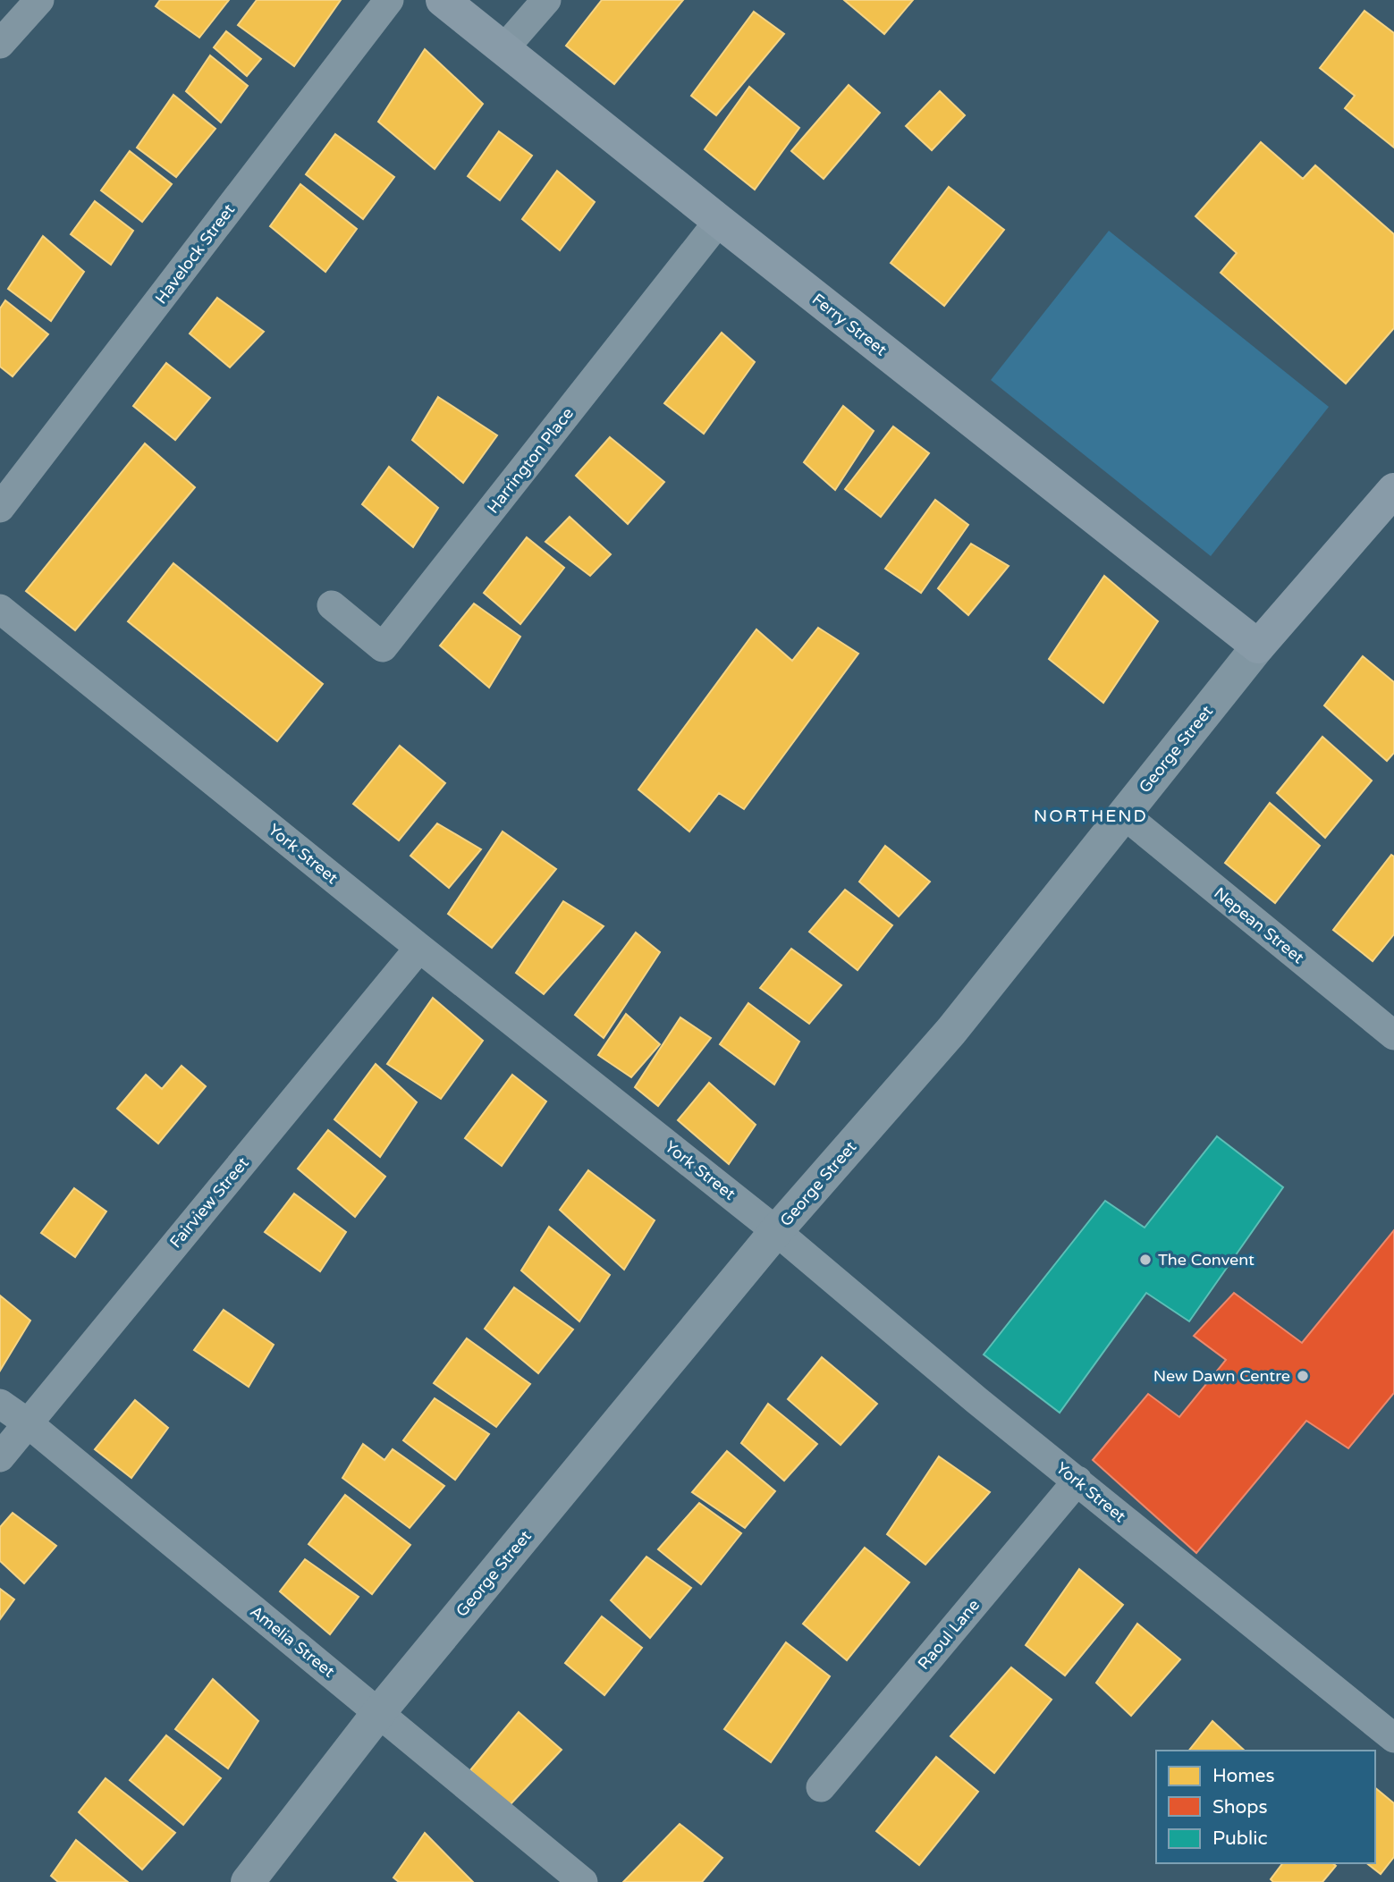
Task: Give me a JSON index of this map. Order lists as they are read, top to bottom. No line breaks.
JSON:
{"streets":{"main road":["Ferry Street","George Street"],"street":["Havelock Street","Harrington Place","York Street","Nepean Street","Fairview Street","Raoul Lane","Amelia Street"]},"crossings":[["Ferry Street","Harrington Place"],["Ferry Street","George Street"],["George Street","York Street"],["George Street","Nepean Street"],["George Street","Amelia Street"],["York Street","Fairview Street"],["York Street","Raoul Lane"],["Fairview Street","Amelia Street"]],"districts":["NORTHEND"],"places":["The Convent","New Dawn Centre"],"legend":["Homes","Shops","Public"]}
